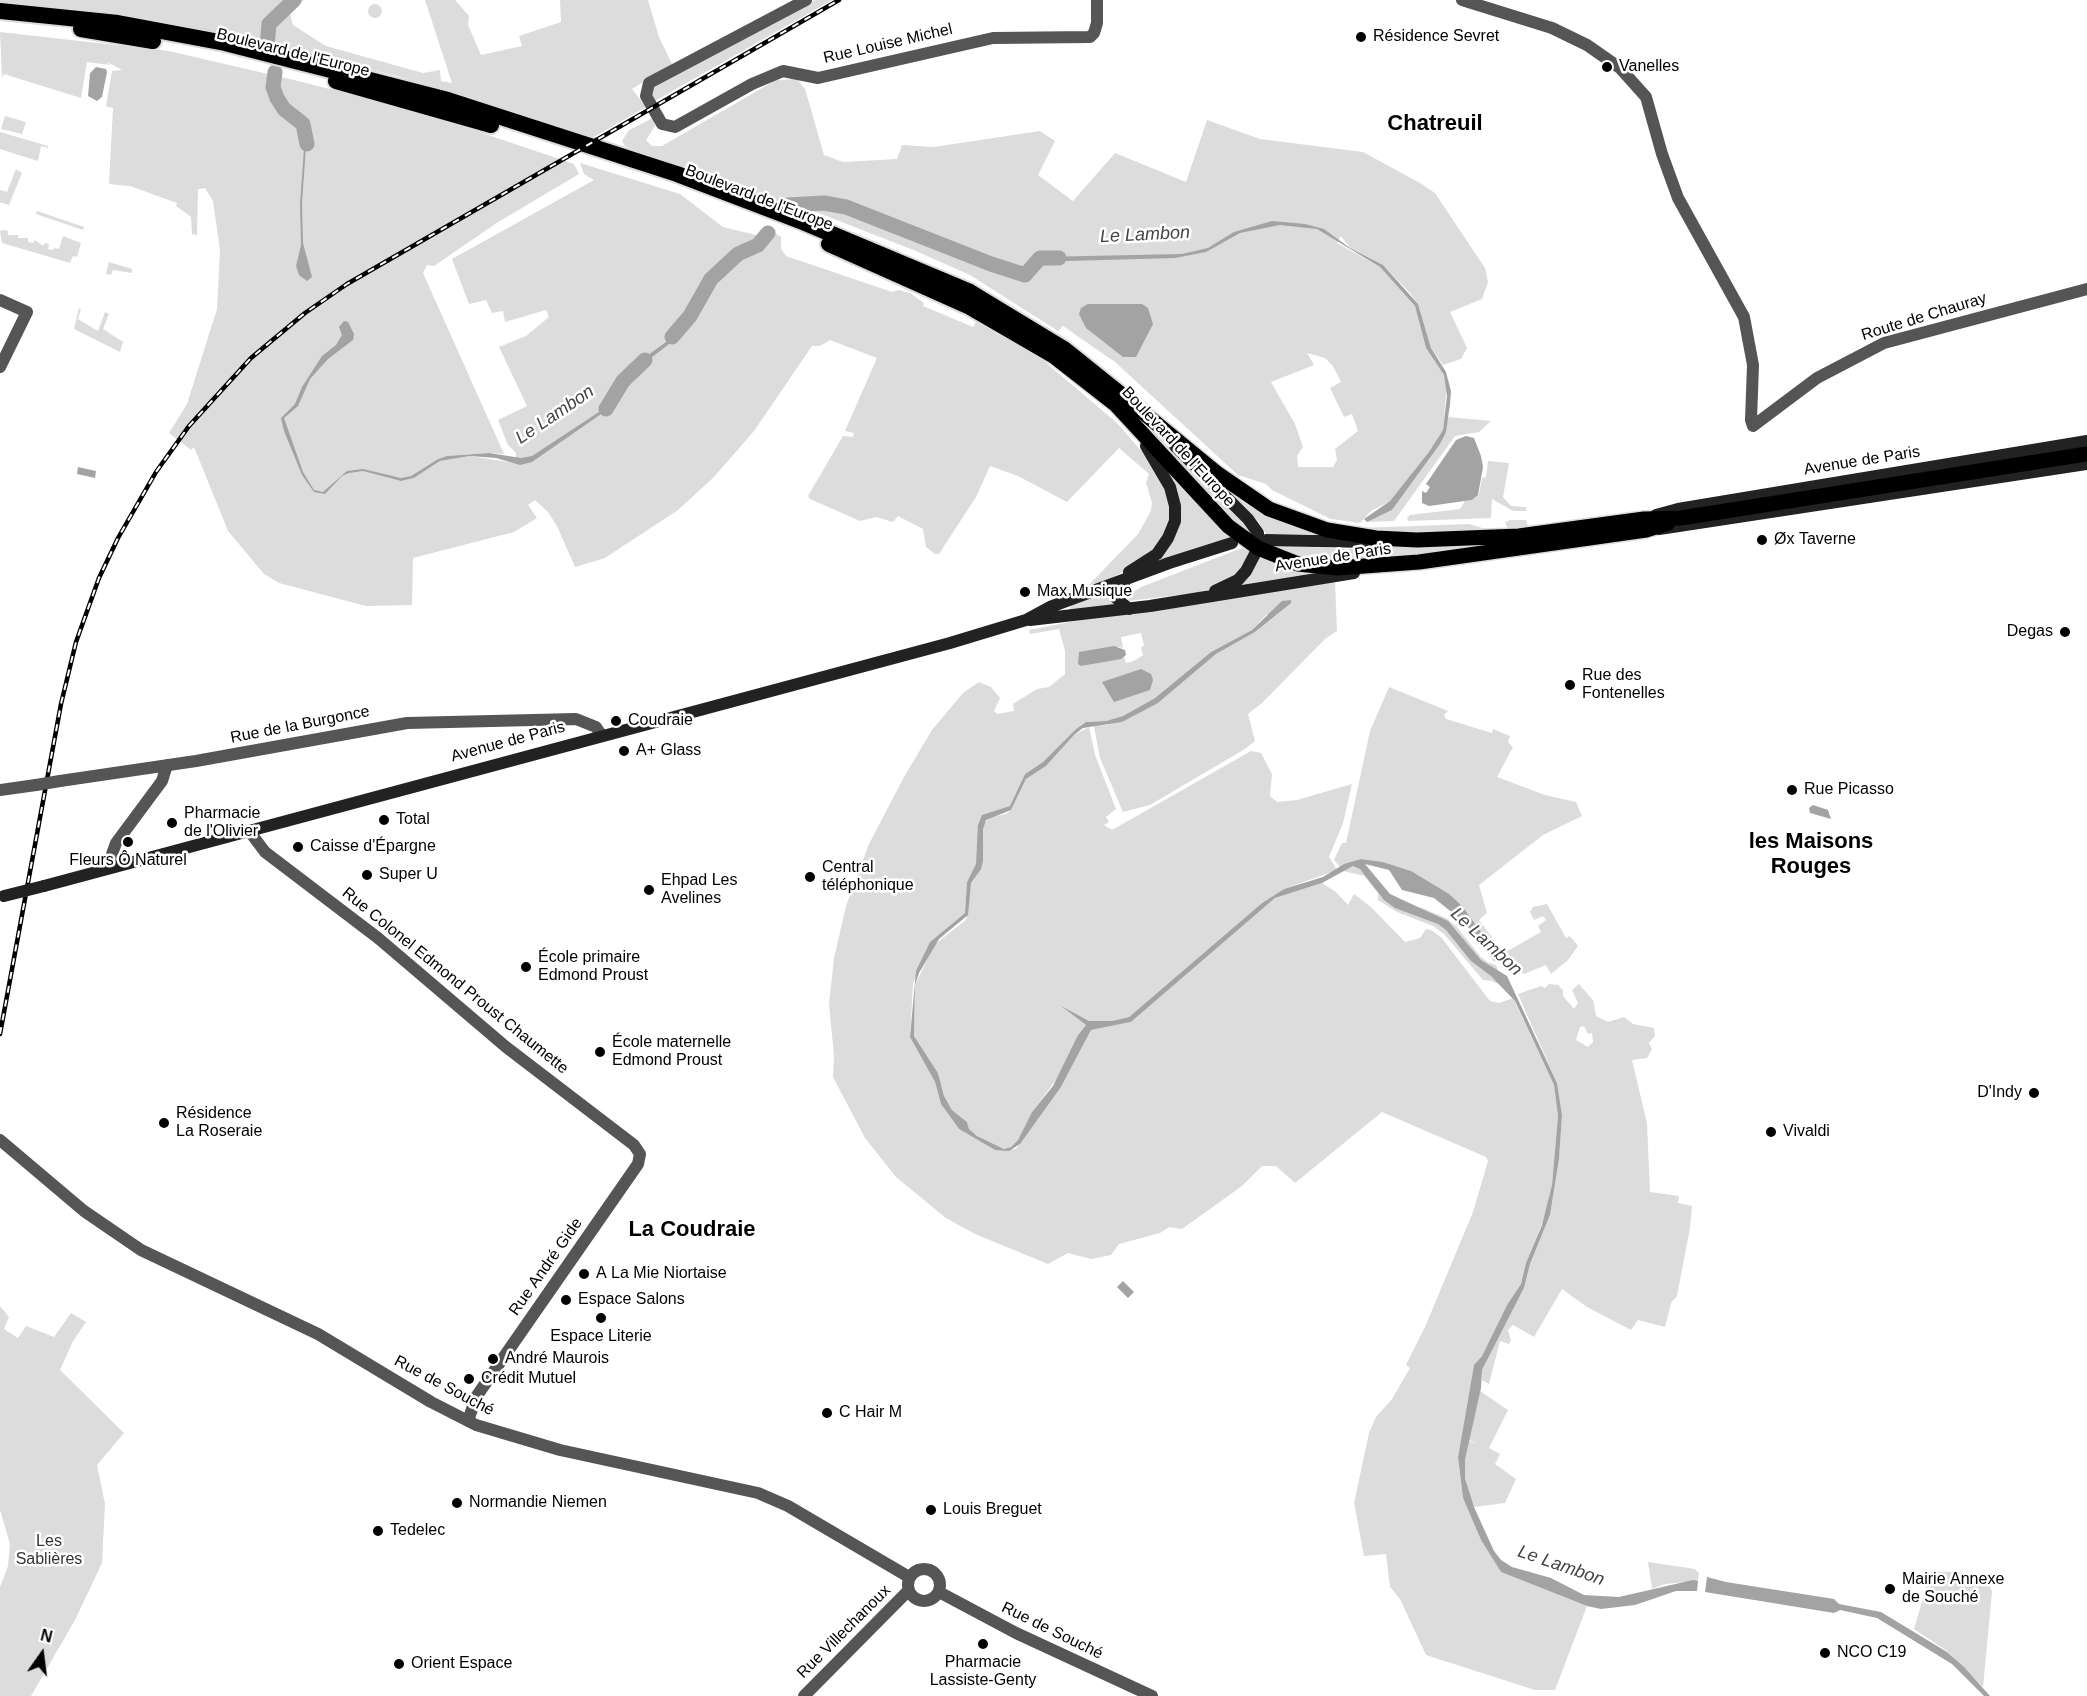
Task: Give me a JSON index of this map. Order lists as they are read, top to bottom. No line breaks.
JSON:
{"streets":{"highway":["Boulevard de l'Europe"],"main road":["Avenue de Paris"],"street":["Rue Louise Michel","Route de Chauray","Rue de la Burgonce","Rue Colonel Edmond Proust Chaumette","Rue André Gide","Rue de Souché","Rue Villechanoux"]},"crossings":[["Boulevard de l'Europe","Avenue de Paris"],["Avenue de Paris","Rue de la Burgonce"],["Avenue de Paris","Rue Colonel Edmond Proust Chaumette"],["Rue Colonel Edmond Proust Chaumette","Rue André Gide"],["Rue André Gide","Rue de Souché"],["Rue de Souché","Rue Villechanoux"]],"districts":["Chatreuil","les Maisons Rouges","La Coudraie"],"water":["Le Lambon"],"parks":["Les Sablières"],"places":["Résidence Sevret","Vanelles","Øx Taverne","Max Musique","Degas","Rue des Fontenelles","Coudraie","A+ Glass","Rue Picasso","Total","Pharmacie de l'Olivier","Fleurs Ô Naturel","Caisse d'Épargne","Super U","Central téléphonique","Ehpad Les Avelines","École primaire Edmond Proust","École maternelle Edmond Proust","D'Indy","Résidence La Roseraie","Vivaldi","A La Mie Niortaise","Espace Salons","Espace Literie","André Maurois","Crédit Mutuel","C Hair M","Normandie Niemen","Louis Breguet","Tedelec","Mairie Annexe de Souché","Pharmacie Lassiste-Genty","NCO C19","Orient Espace"],"north":"top"}
